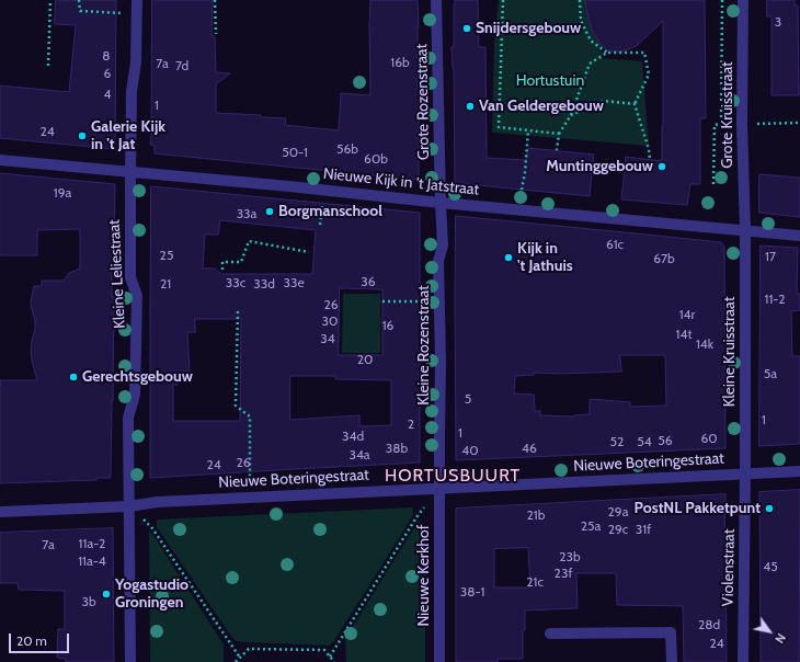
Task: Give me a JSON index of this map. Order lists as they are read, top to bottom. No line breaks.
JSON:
{"streets":{"street":["Grote Rozenstraat","Grote Kruisstraat","Nieuwe Kijk in 't Jatstraat","Kleine Leliestraat","Kleine Rozenstraat","Kleine Kruisstraat","Nieuwe Boteringestraat","Violenstraat","Nieuwe Kerkhof"]},"crossings":[["Grote Rozenstraat","Nieuwe Kijk in 't Jatstraat"],["Grote Rozenstraat","Kleine Rozenstraat"],["Grote Kruisstraat","Nieuwe Kijk in 't Jatstraat"],["Grote Kruisstraat","Kleine Kruisstraat"],["Nieuwe Kijk in 't Jatstraat","Kleine Leliestraat"],["Nieuwe Kijk in 't Jatstraat","Kleine Rozenstraat"],["Nieuwe Kijk in 't Jatstraat","Kleine Kruisstraat"],["Kleine Leliestraat","Nieuwe Boteringestraat"],["Kleine Rozenstraat","Nieuwe Boteringestraat"],["Kleine Rozenstraat","Nieuwe Kerkhof"],["Kleine Kruisstraat","Nieuwe Boteringestraat"],["Kleine Kruisstraat","Violenstraat"],["Nieuwe Boteringestraat","Violenstraat"],["Nieuwe Boteringestraat","Nieuwe Kerkhof"]],"districts":["HORTUSBUURT"],"parks":["Hortustuin"],"places":["Snijdersgebouw","Van Geldergebouw","Galerie Kijk in 't Jat","Muntinggebouw","Borgmanschool","Kijk in 't Jathuis","Gerechtsgebouw","PostNL Pakketpunt","Yogastudio Groningen"],"house_numbers":["3","8","16b","7a","7d","6","4","1","24","56b","50-1","60b","19a","33a","61c","25","17","67b","36","33c","33e","21","33d","11-2","26","14r","30","16","14t","34","14k","20","5a","5","1","2","1","34d","60","56","52","54","38b","46","40","34a","26","24","29a","21b","25a","29c","31f","11a-2","7a","23b","11a-4","45","23f","21c","38-1","3b","28d","24"],"scale_bar":"20 m","north":"bottom right"}
